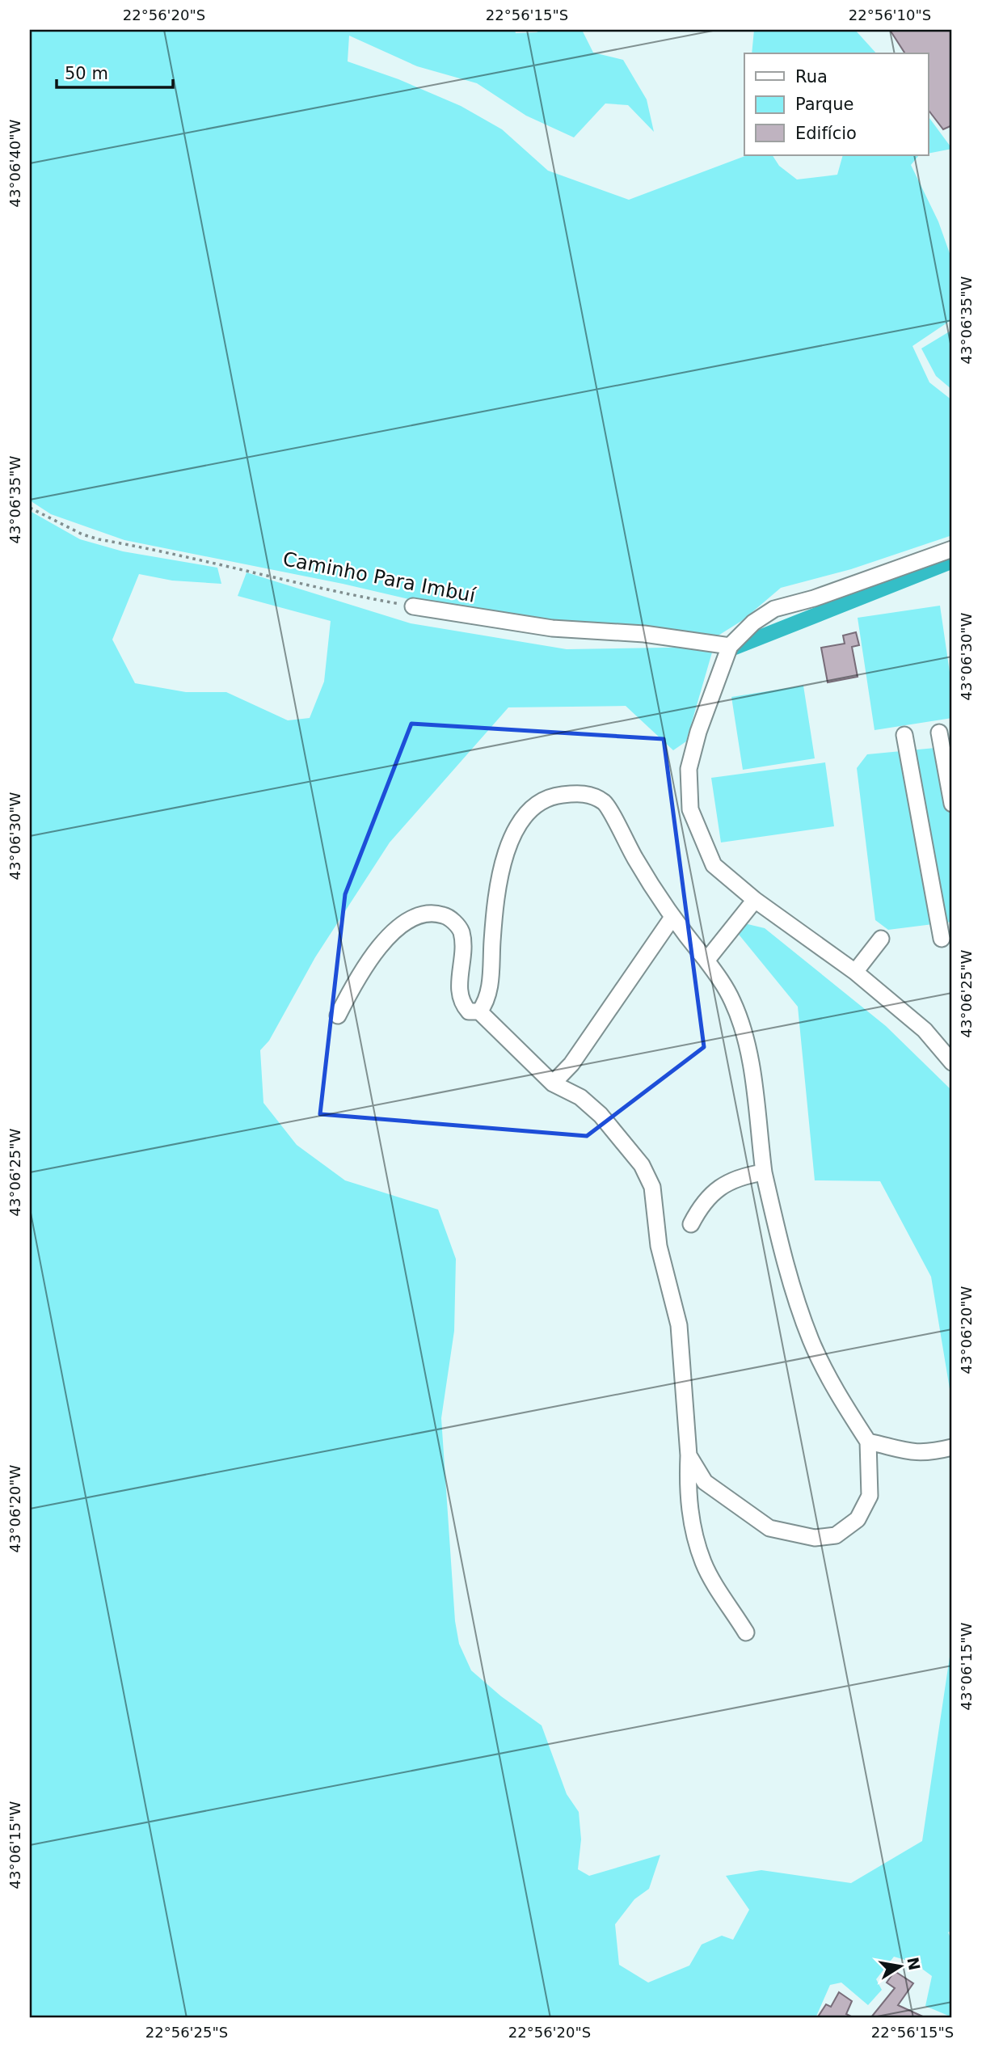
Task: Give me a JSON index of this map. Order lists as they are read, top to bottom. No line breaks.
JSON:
{"streets":{"street":["Caminho Para Imbuí"]},"legend":["Rua","Parque","Edifício"],"scale_bar":"50 m","north":"right","coordinates":["22°56'20\"S","22°56'15\"S","22°56'10\"S","43°06'40\"W","43°06'35\"W","43°06'30\"W","43°06'25\"W","43°06'20\"W","43°06'15\"W","22°56'25\"S"]}
